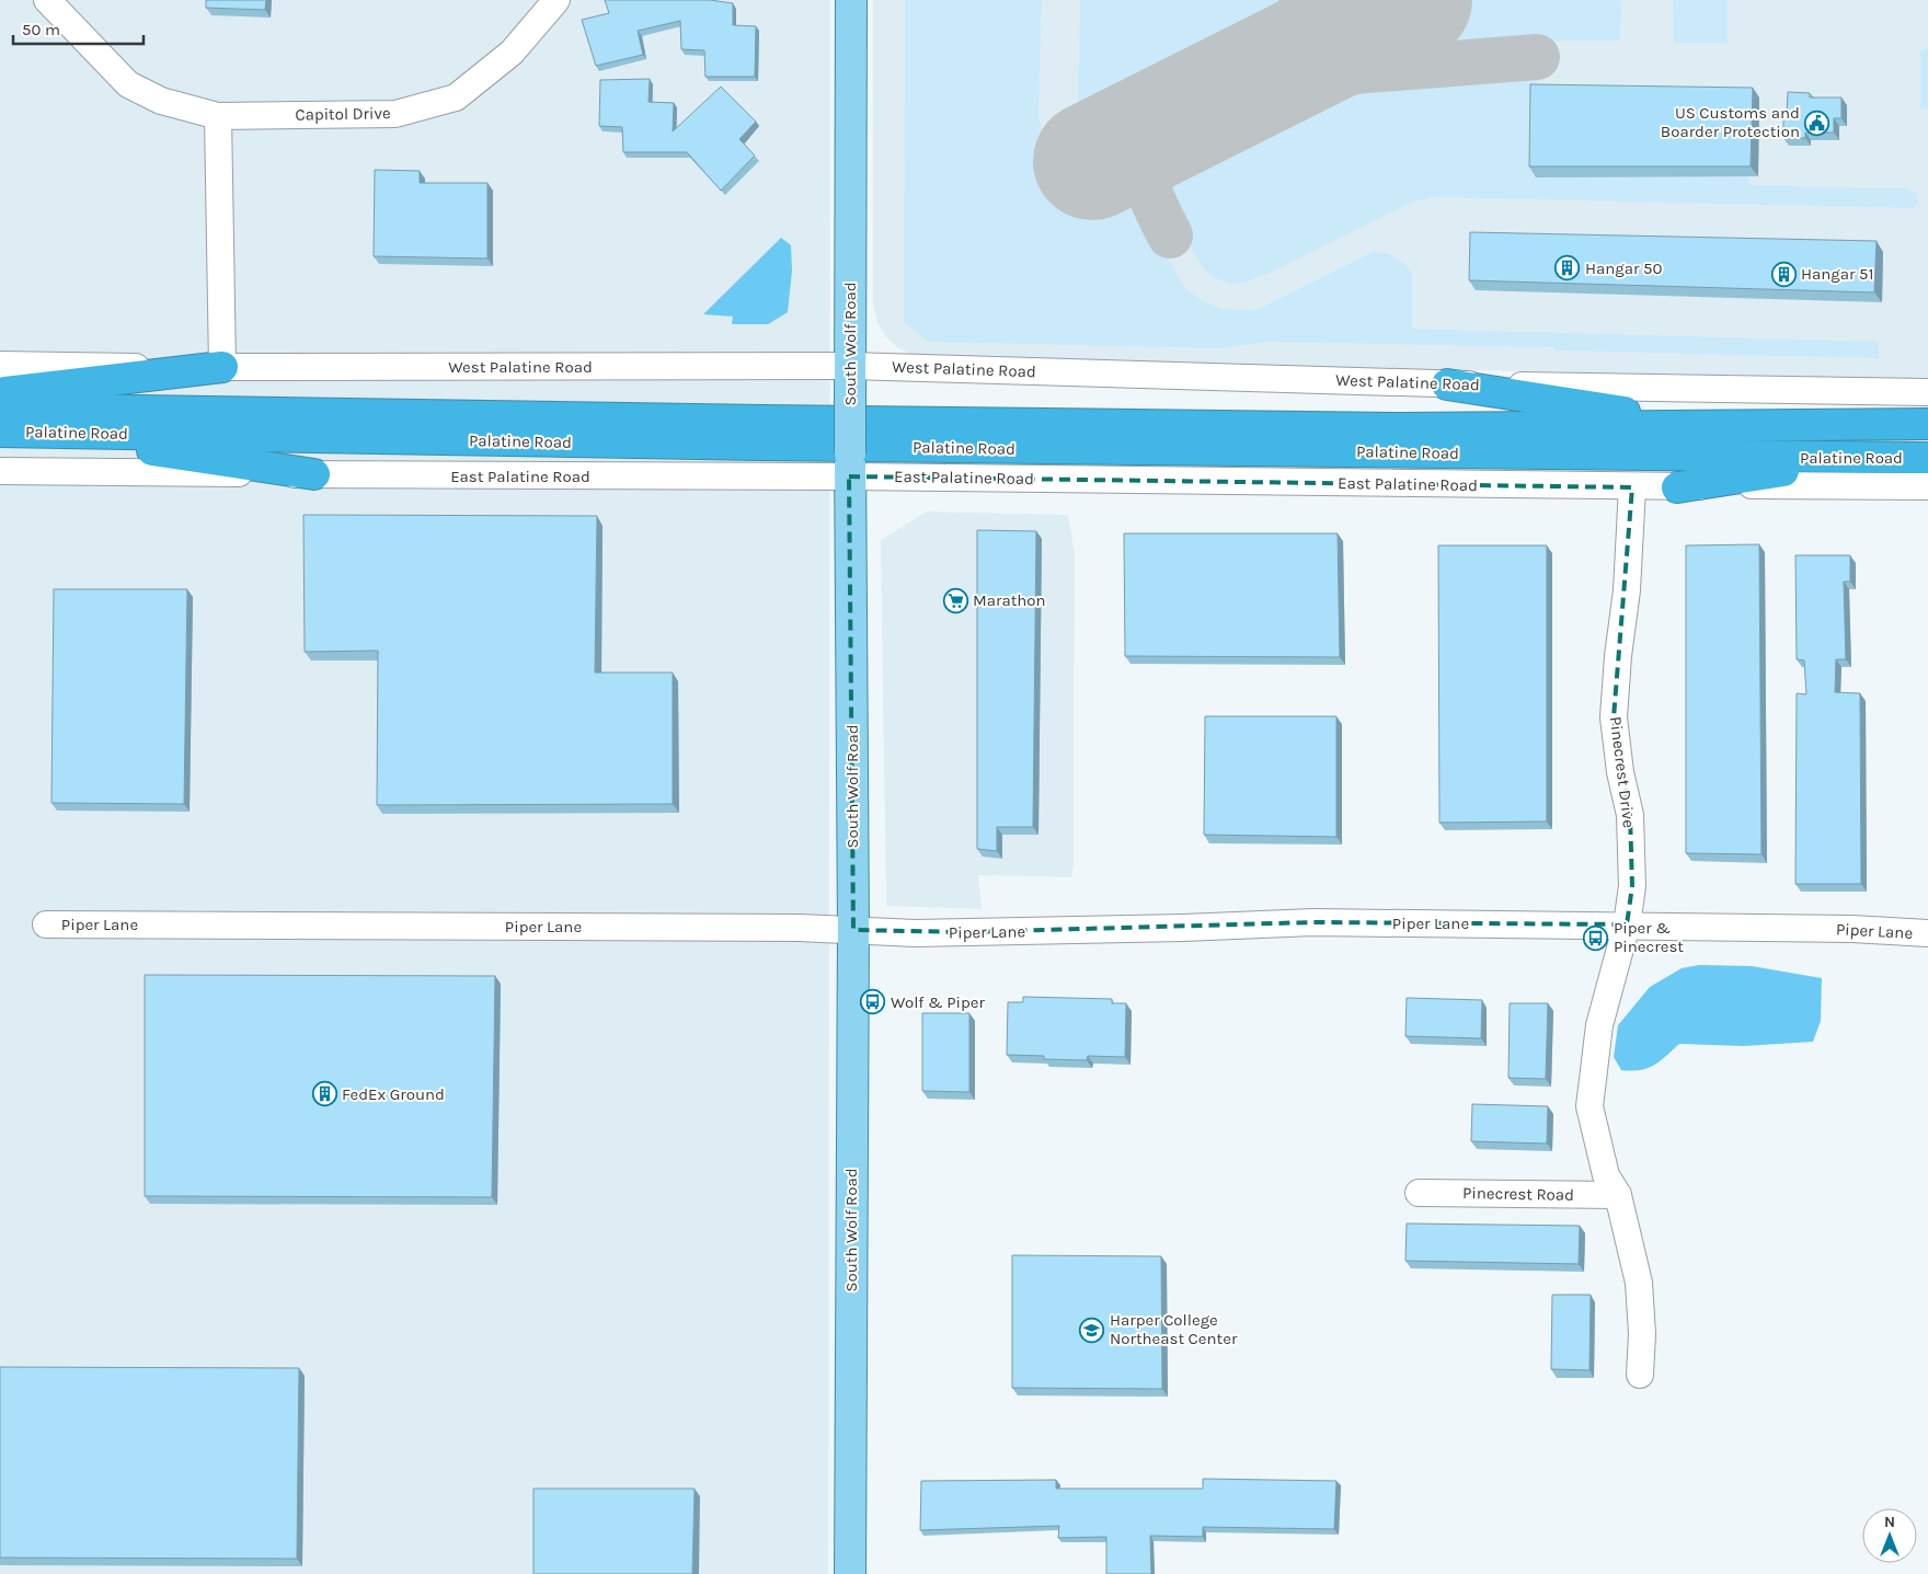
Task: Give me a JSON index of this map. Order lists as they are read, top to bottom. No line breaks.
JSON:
{"streets":{"highway":["Palatine Road"],"main road":["South Wolf Road"],"street":["Capitol Drive","West Palatine Road","East Palatine Road","Pinecrest Drive","Piper Lane","Pinecrest Road"]},"crossings":[["South Wolf Road","West Palatine Road"],["South Wolf Road","East Palatine Road"],["South Wolf Road","Piper Lane"],["East Palatine Road","Pinecrest Drive"],["Pinecrest Drive","Piper Lane"],["Pinecrest Drive","Pinecrest Road"]],"places":{"public building":["US Customs and Boarder Protection"],"building":["Hangar 50","Hangar 51","FedEx Ground"],"supermarket":["Marathon"],"bus stop":["Piper & Pinecrest","Wolf & Piper"],"school or university":["Harper College Northeast Center"]},"scale_bar":"50 m","north":"top"}
